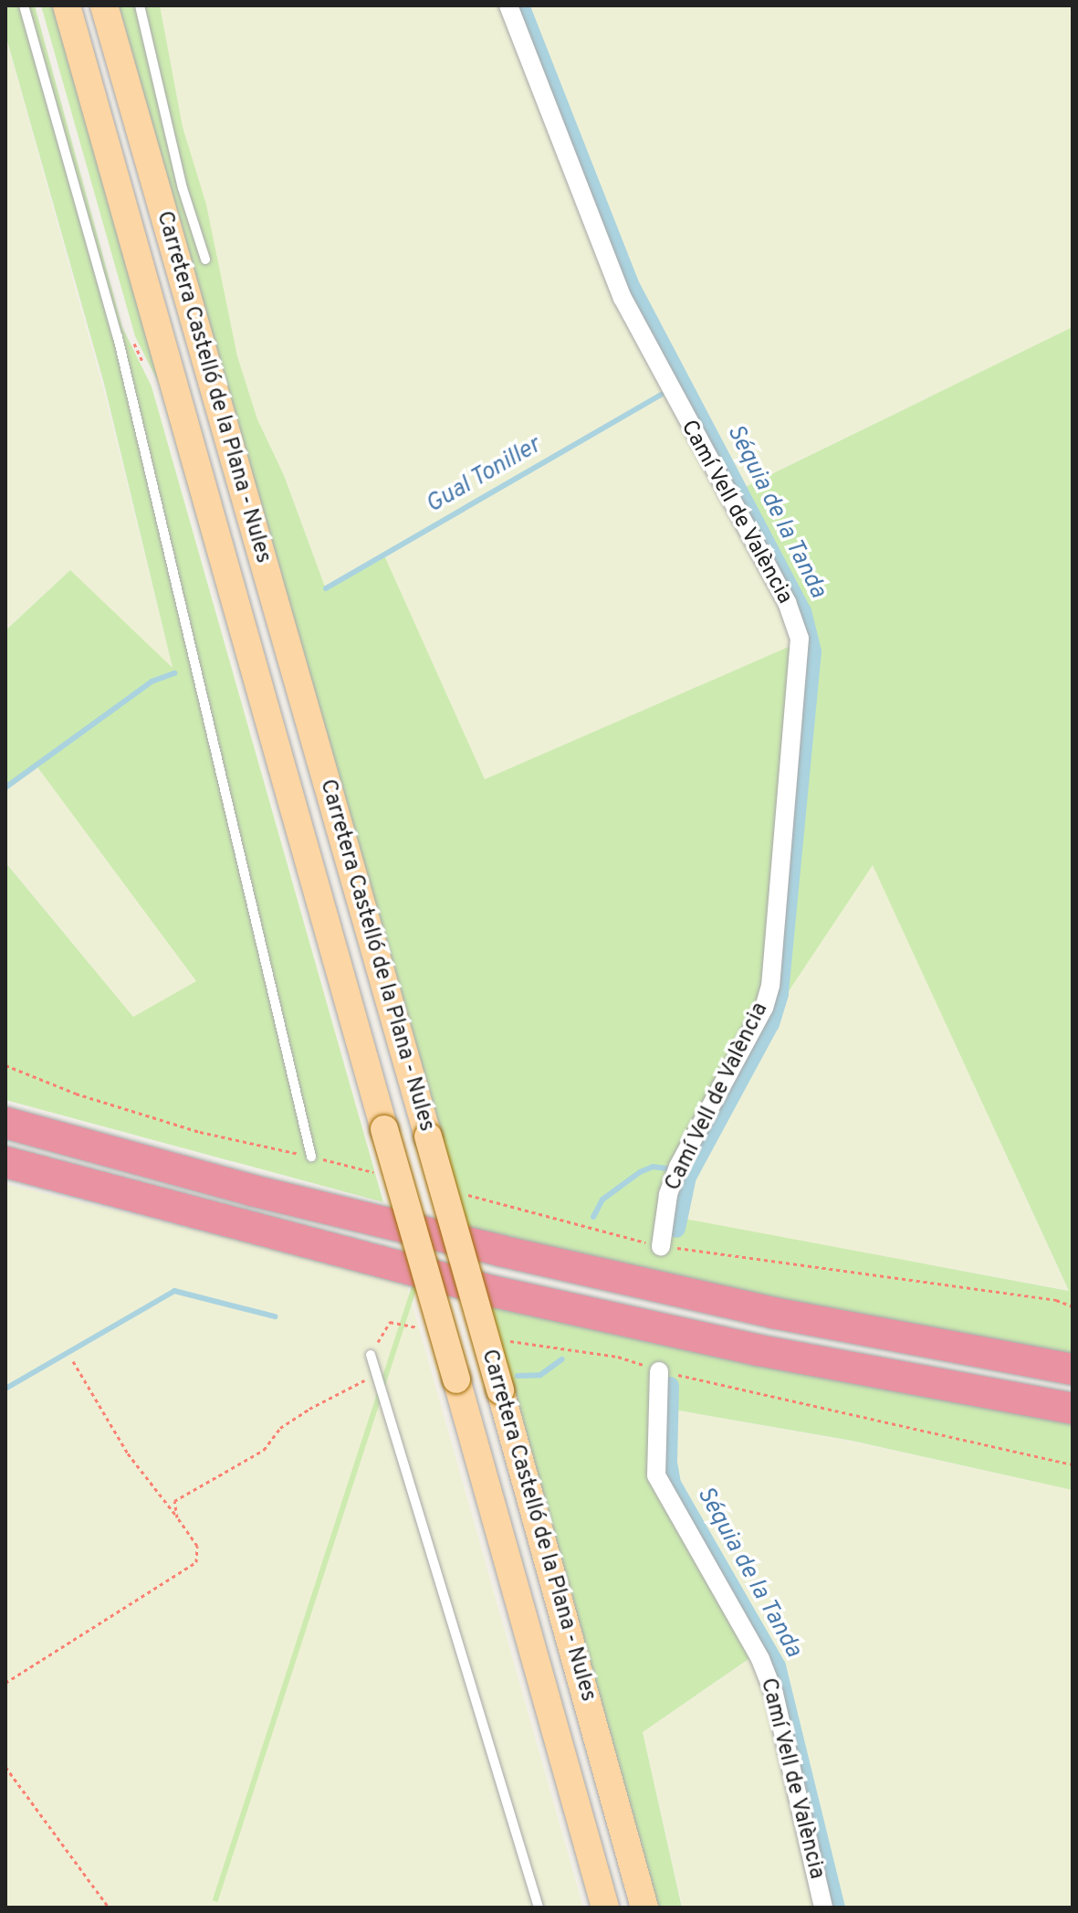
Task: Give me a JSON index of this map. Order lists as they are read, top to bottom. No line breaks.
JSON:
{"streets":{"main road":["Carretera Castelló de la Plana - Nules"],"street":["Camí Vell de València"]},"water":["Gual Toniller","Séquia de la Tanda"]}
